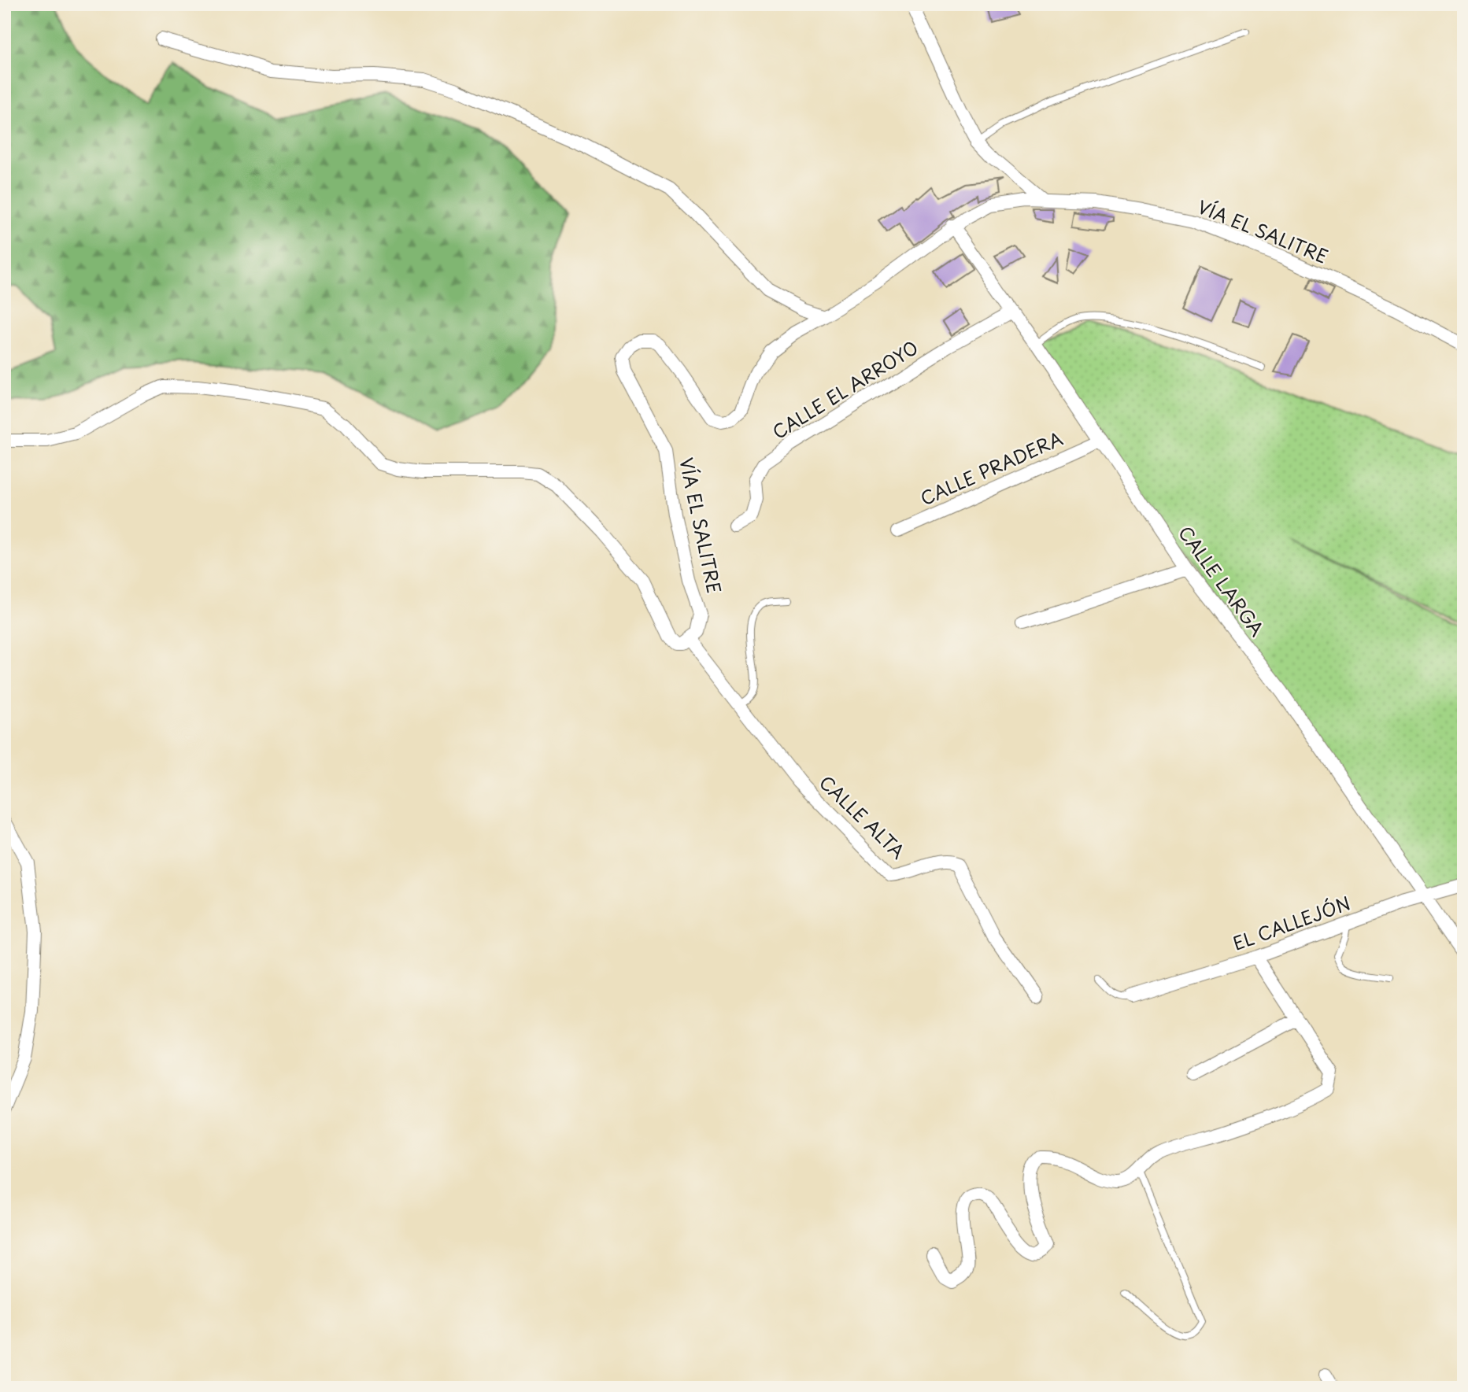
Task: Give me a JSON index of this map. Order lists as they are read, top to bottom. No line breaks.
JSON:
{"streets":{"street":["VÍA EL SALITRE","CALLE EL ARROYO","CALLE PRADERA","CALLE LARGA","CALLE ALTA","EL CALLEJÓN"]},"crossings":[["VÍA EL SALITRE","CALLE LARGA"],["VÍA EL SALITRE","CALLE ALTA"],["CALLE EL ARROYO","CALLE LARGA"],["CALLE PRADERA","CALLE LARGA"],["CALLE LARGA","EL CALLEJÓN"]]}
